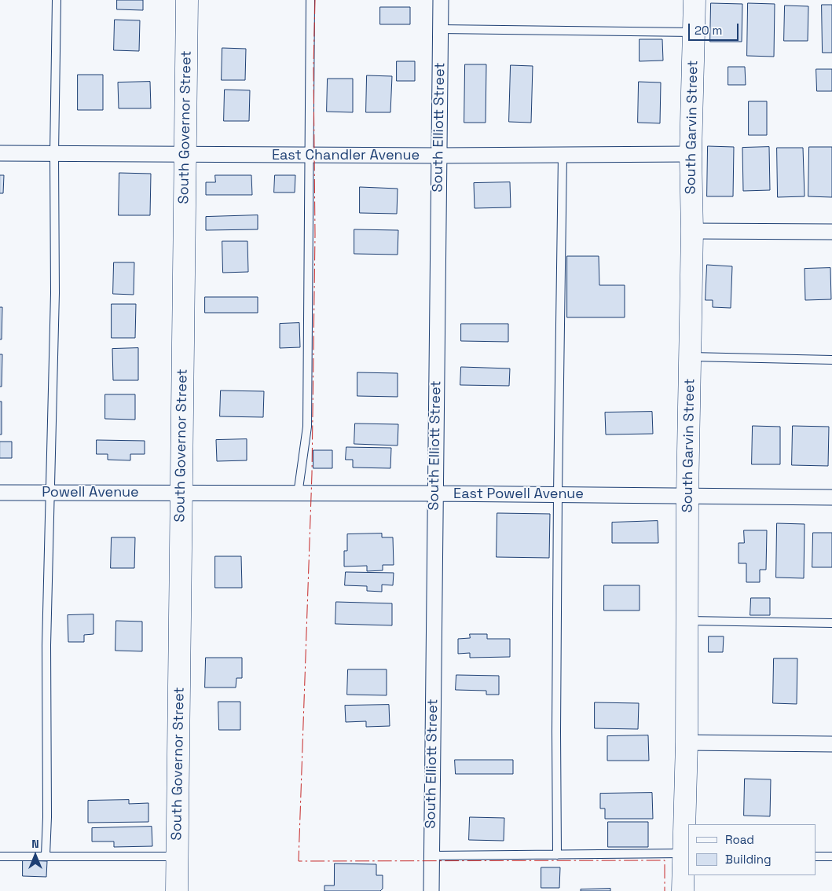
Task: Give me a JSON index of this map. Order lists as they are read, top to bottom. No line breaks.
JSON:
{"streets":{"street":["South Governor Street","South Elliott Street","South Garvin Street","East Chandler Avenue","Powell Avenue","East Powell Avenue"]},"crossings":[["South Governor Street","East Chandler Avenue"],["South Governor Street","Powell Avenue"],["South Governor Street","East Powell Avenue"],["South Elliott Street","East Chandler Avenue"],["South Elliott Street","East Powell Avenue"],["South Garvin Street","East Chandler Avenue"],["South Garvin Street","East Powell Avenue"],["Powell Avenue","East Powell Avenue"]],"legend":["Road","Building"],"scale_bar":"20 m","north":"top"}
